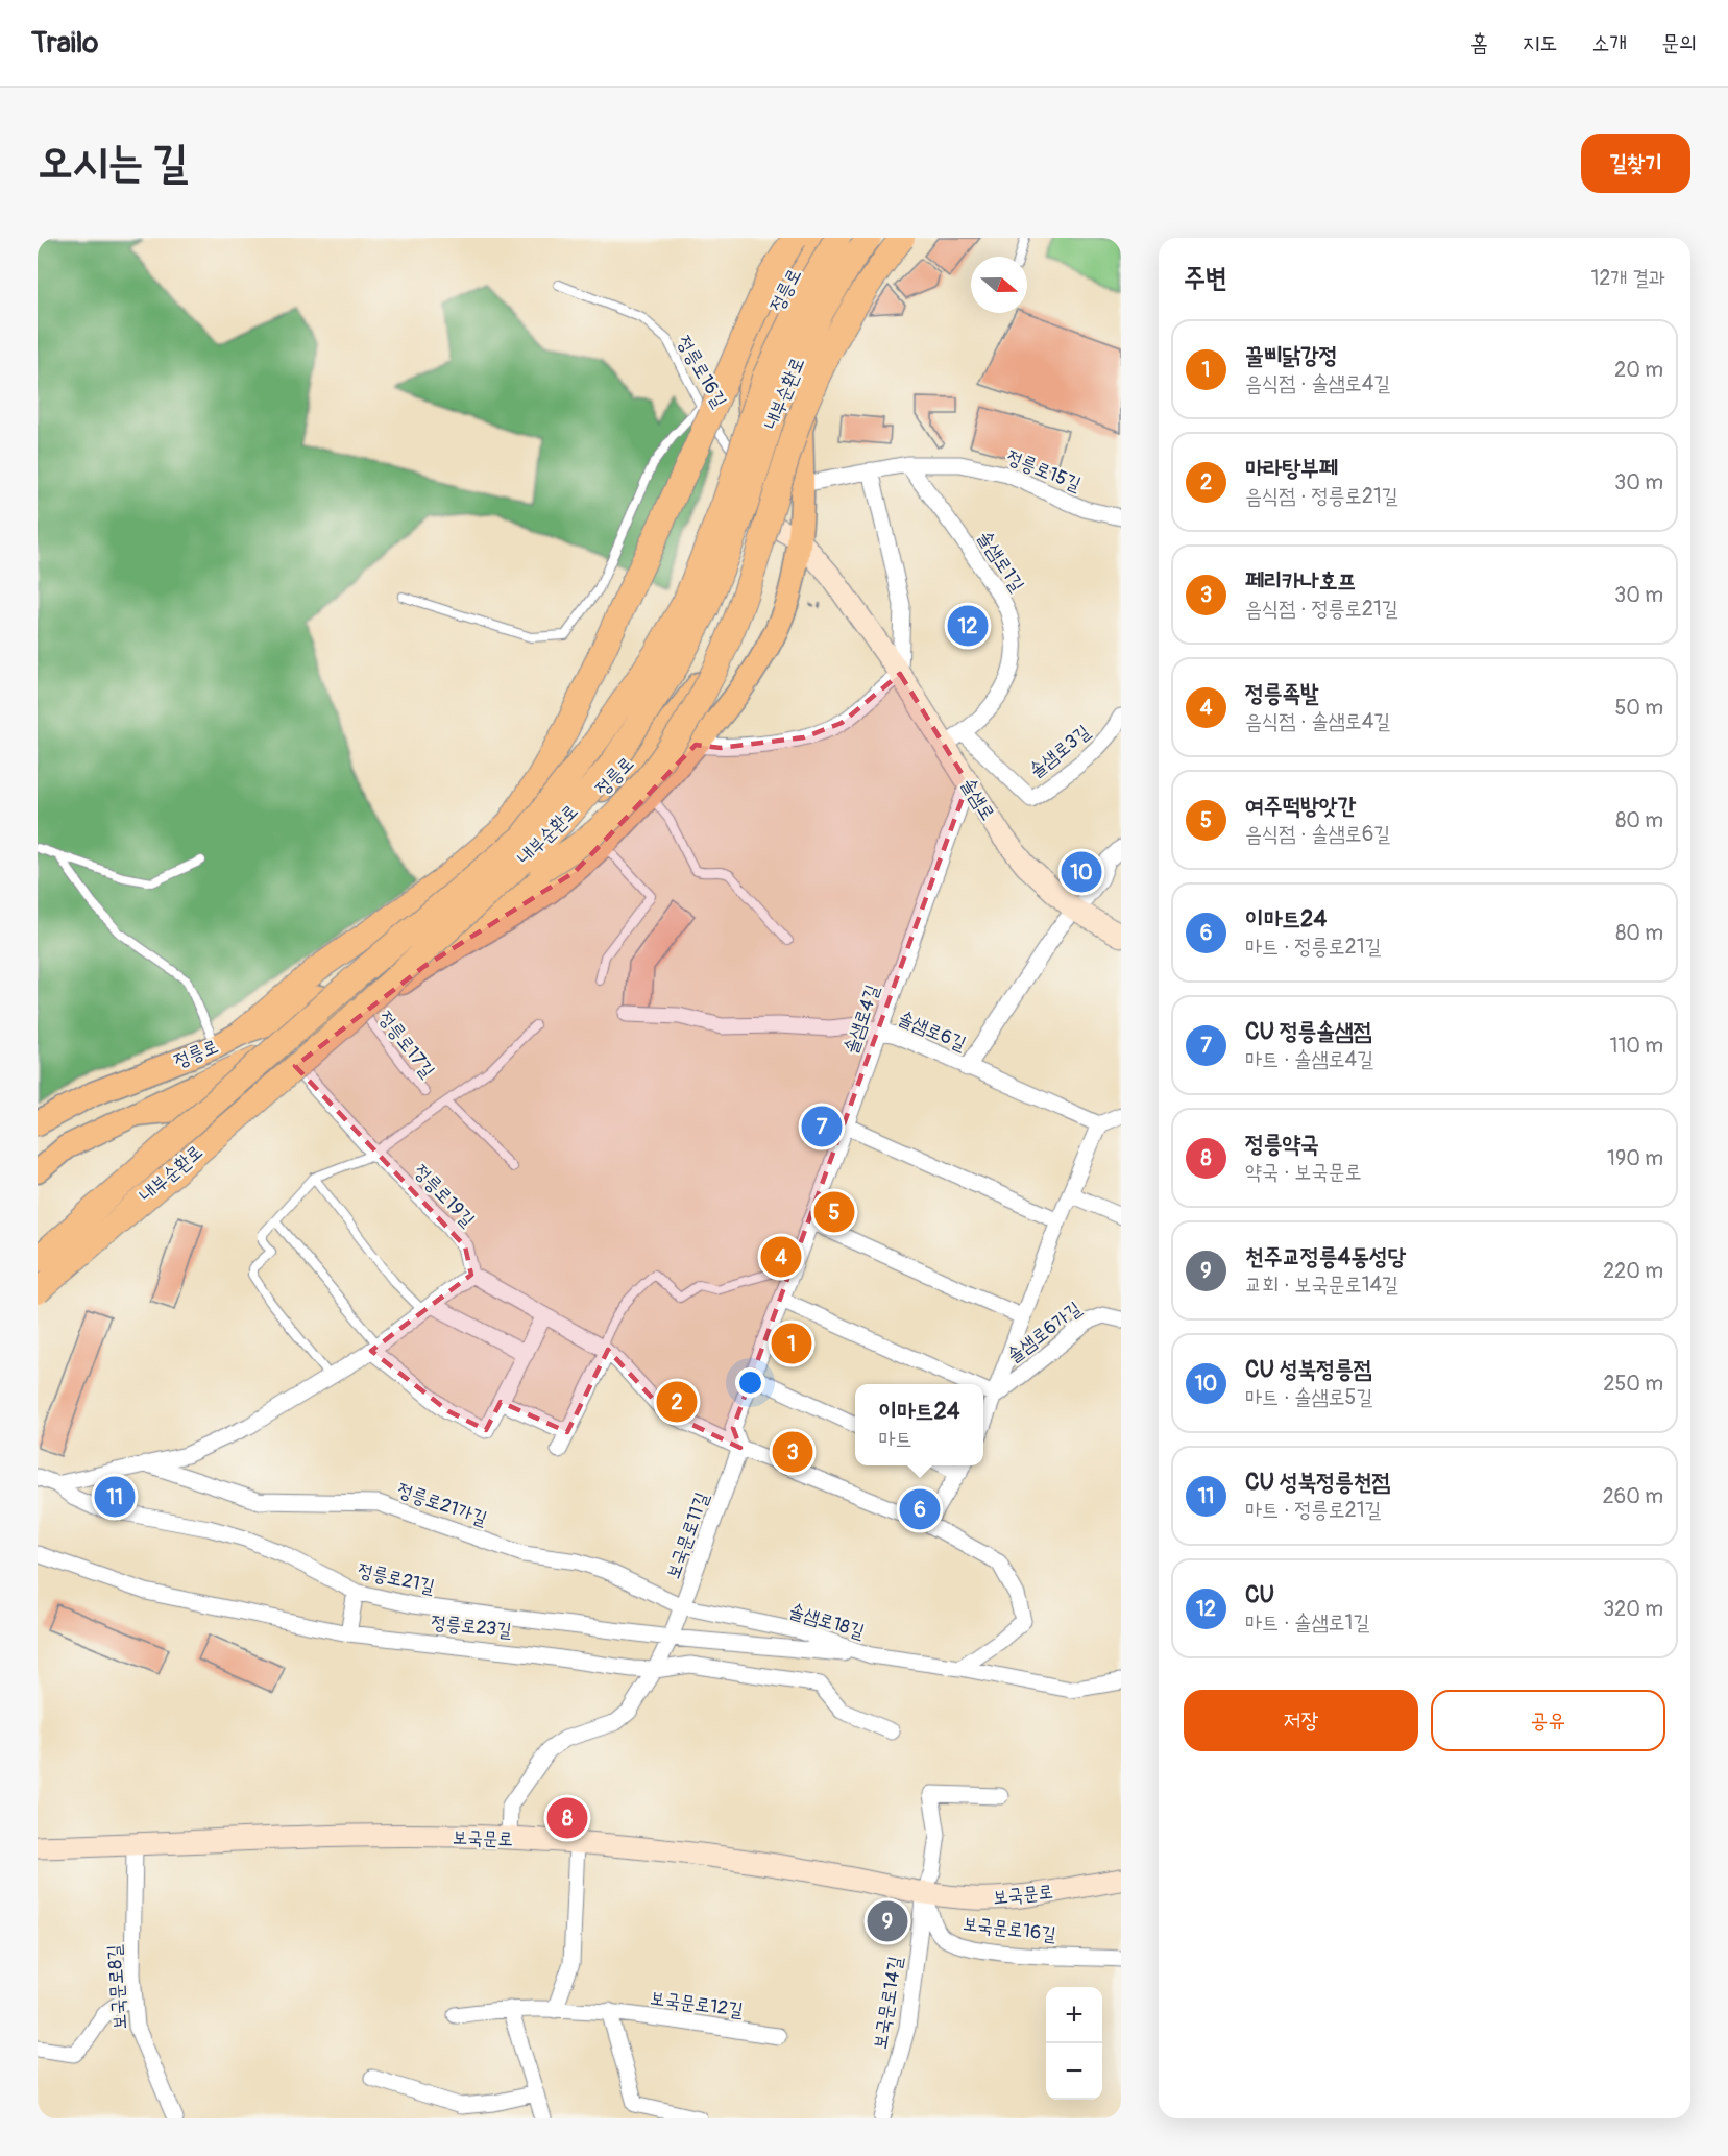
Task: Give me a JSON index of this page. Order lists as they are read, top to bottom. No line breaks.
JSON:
{"streets":{"highway":["내부순환로"],"main road":["정릉로","솔샘로","보국문로"],"street":["정릉로15길","솔샘로1길","솔샘로3길","솔샘로4길","솔샘로6길","정릉로19길","솔샘로6가길","정릉로21가길","보국문로11길","정릉로21길","솔샘로18길","정릉로23길","보국문로16길","보국문로8길","보국문로14길","보국문로12길"],"lane":["정릉로16길","정릉로17길"]},"crossings":[["정릉로","정릉로16길"],["정릉로","정릉로15길"],["정릉로","솔샘로"],["정릉로","정릉로17길"],["정릉로","정릉로19길"],["정릉로15길","솔샘로1길"],["솔샘로1길","솔샘로3길"],["솔샘로1길","솔샘로"],["솔샘로","솔샘로4길"],["솔샘로4길","솔샘로6길"],["솔샘로4길","보국문로11길"],["정릉로21가길","보국문로11길"],["정릉로21가길","솔샘로18길"],["보국문로11길","정릉로21길"],["보국문로11길","솔샘로18길"],["보국문로11길","정릉로23길"],["보국문로11길","보국문로"],["보국문로","보국문로16길"],["보국문로","보국문로8길"],["보국문로","보국문로14길"],["보국문로16길","보국문로14길"]],"north":"right","page":{"header":"Trailo","nav":["홈","지도","소개","문의"],"buttons":["길찾기",["저장","공유"]],"title":"오시는 길","heading":["주변","12개 결과"],"list":[{"mark":"1","name":"꿀삐닭강정","note":"음식점 · 솔샘로4길","value":"20 m"},{"mark":"2","name":"마라탕부페","note":"음식점 · 정릉로21길","value":"30 m"},{"mark":"3","name":"페리카나호프","note":"음식점 · 정릉로21길","value":"30 m"},{"mark":"4","name":"정릉족발","note":"음식점 · 솔샘로4길","value":"50 m"},{"mark":"5","name":"여주떡방앗간","note":"음식점 · 솔샘로6길","value":"80 m"},{"mark":"6","name":"이마트24","note":"마트 · 정릉로21길","value":"80 m"},{"mark":"7","name":"CU 정릉솔샘점","note":"마트 · 솔샘로4길","value":"110 m"},{"mark":"8","name":"정릉약국","note":"약국 · 보국문로","value":"190 m"},{"mark":"9","name":"천주교정릉4동성당","note":"교회 · 보국문로14길","value":"220 m"},{"mark":"10","name":"CU 성북정릉점","note":"마트 · 솔샘로5길","value":"250 m"},{"mark":"11","name":"CU 성북정릉천점","note":"마트 · 정릉로21길","value":"260 m"},{"mark":"12","name":"CU","note":"마트 · 솔샘로1길","value":"320 m"}],"pins":["12","10","7","5","4","1","2","3","11","6","8","9"],"popup":["이마트24","마트"],"map_buttons":["+","−"]}}
